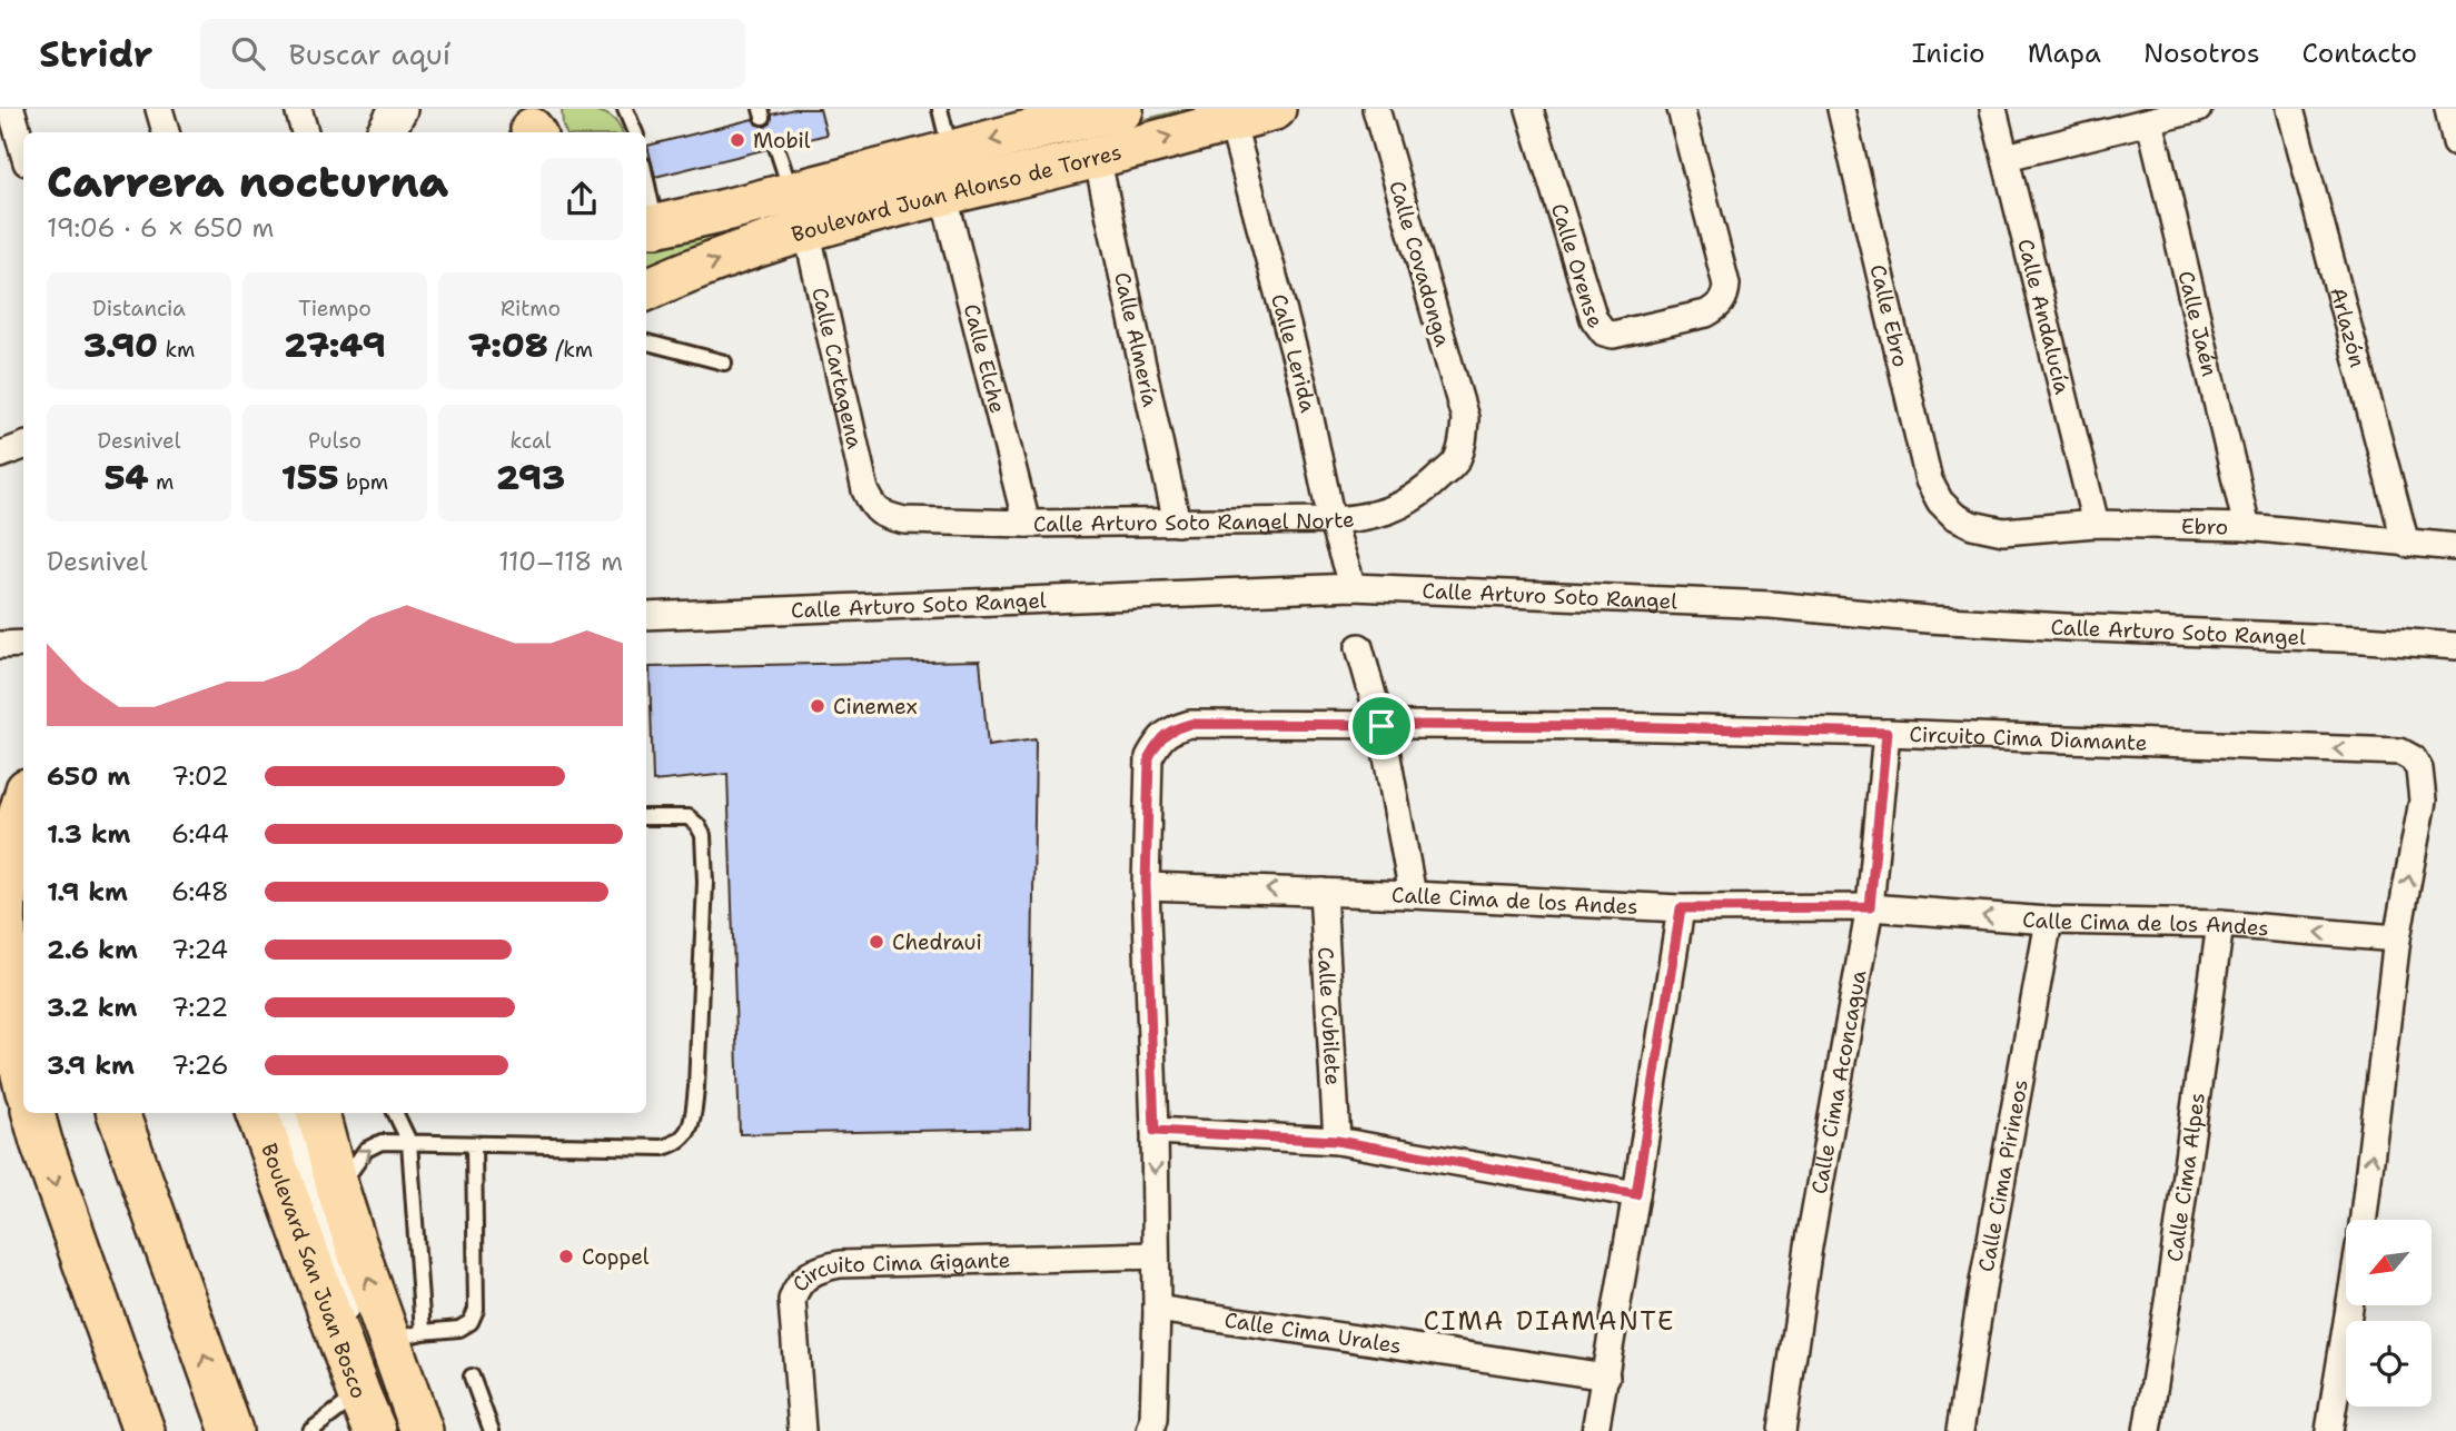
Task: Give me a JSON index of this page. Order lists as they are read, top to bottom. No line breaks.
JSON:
{"streets":{"main road":["Boulevard Juan Alonso de Torres","Boulevard San Juan Bosco"],"street":["Calle Covadonga","Calle Orense","Calle Andalucía","Calle Ebro","Calle Jaén","Arlazón","Calle Almería","Calle Lerida","Calle Elche","Calle Cartagena","Calle Arturo Soto Rangel Norte","Ebro","Calle Arturo Soto Rangel","Circuito Cima Diamante","Calle Cima de los Andes","Calle Cubilete","Calle Cima Aconcagua","Calle Cima Pirineos","Calle Cima Alpes","Circuito Cima Gigante","Calle Cima Urales"]},"crossings":[["Boulevard Juan Alonso de Torres","Calle Almería"],["Boulevard Juan Alonso de Torres","Calle Lerida"],["Boulevard Juan Alonso de Torres","Calle Elche"],["Boulevard Juan Alonso de Torres","Calle Cartagena"],["Calle Covadonga","Calle Arturo Soto Rangel Norte"],["Calle Andalucía","Ebro"],["Calle Ebro","Ebro"],["Calle Jaén","Ebro"],["Arlazón","Ebro"],["Calle Almería","Calle Arturo Soto Rangel Norte"],["Calle Lerida","Calle Arturo Soto Rangel Norte"],["Calle Lerida","Calle Arturo Soto Rangel"],["Calle Elche","Calle Arturo Soto Rangel Norte"],["Calle Cartagena","Calle Arturo Soto Rangel Norte"],["Circuito Cima Diamante","Calle Cima de los Andes"],["Circuito Cima Diamante","Calle Cima Aconcagua"],["Circuito Cima Diamante","Circuito Cima Gigante"],["Circuito Cima Diamante","Calle Cima Urales"],["Calle Cima de los Andes","Calle Cubilete"],["Calle Cima de los Andes","Calle Cima Aconcagua"],["Calle Cima de los Andes","Calle Cima Pirineos"],["Calle Cima de los Andes","Calle Cima Alpes"]],"one_way":["Calle Cima de los Andes"],"districts":["CIMA DIAMANTE"],"places":["Mobil","Cinemex","Chedraui","Coppel"],"north":"bottom left","page":{"header":"Stridr","search":"Buscar aquí","nav":["Inicio","Mapa","Nosotros","Contacto"],"heading":["Carrera nocturna","19:06 · 6 × 650 m"],"stats":[["Distancia","3.90 km"],["Tiempo","27:49"],["Ritmo","7:08 /km"],["Desnivel","54 m"],["Pulso","155 bpm"],["kcal","293"]],"chart":["Desnivel","110–118 m"],"list":[{"name":"650 m","note":"7:02"},{"name":"1.3 km","note":"6:44"},{"name":"1.9 km","note":"6:48"},{"name":"2.6 km","note":"7:24"},{"name":"3.2 km","note":"7:22"},{"name":"3.9 km","note":"7:26"}]}}
